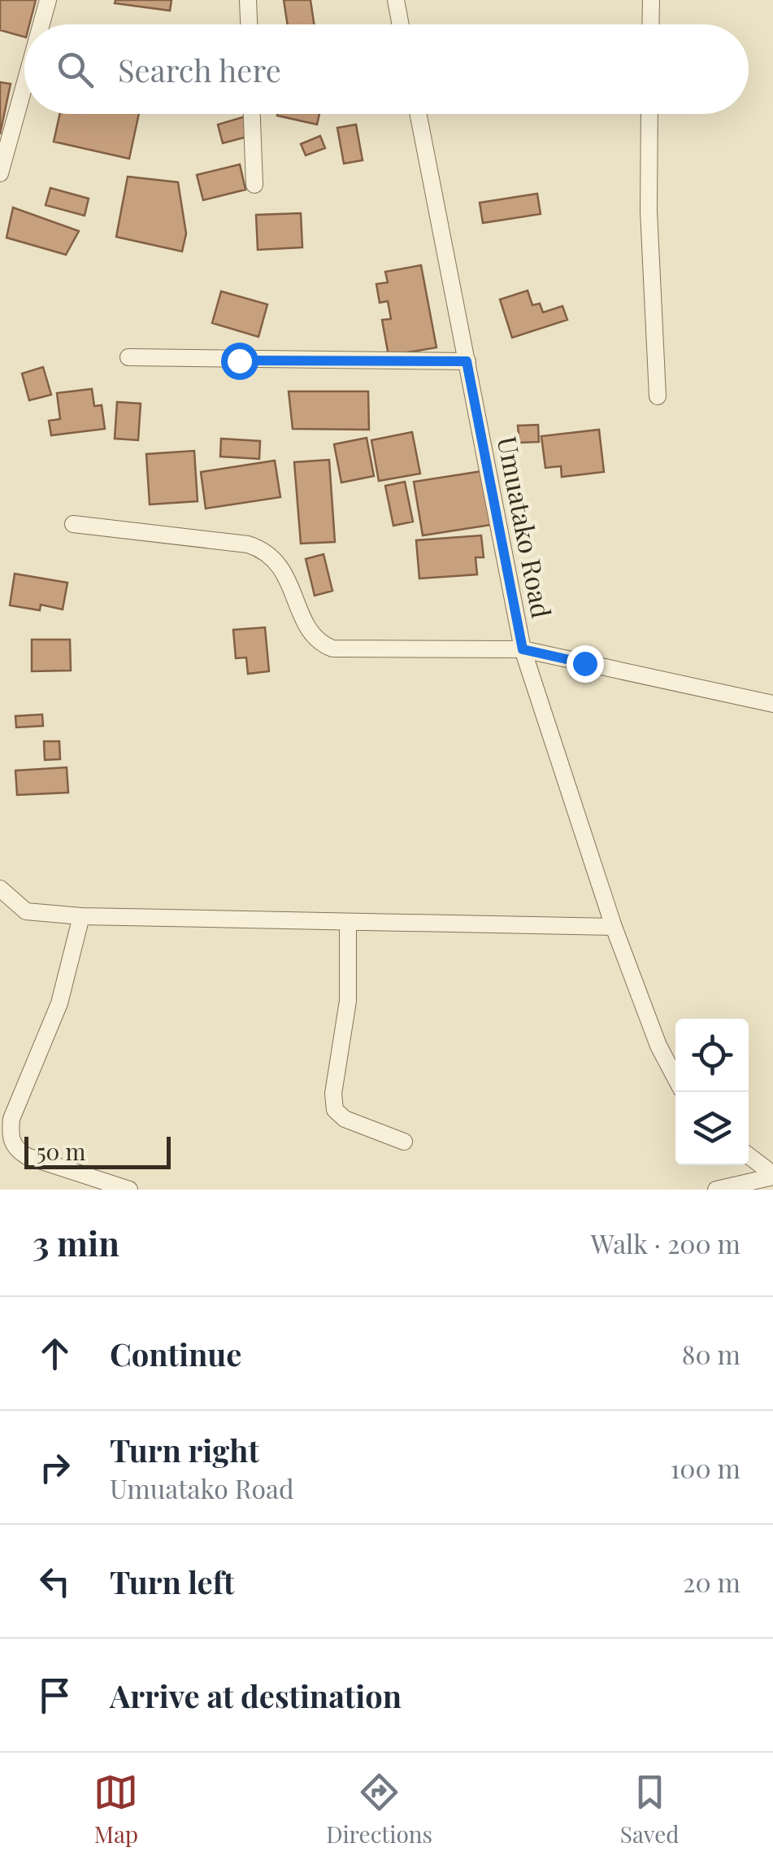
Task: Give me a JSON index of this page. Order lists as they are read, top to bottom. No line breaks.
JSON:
{"streets":{"street":["Umuatako Road"]},"scale_bar":"50 m","page":{"search":"Search here","scale":"50 m","heading":["3 min","Walk · 200 m"],"list":[["Continue","80 m"],["Turn right","Umuatako Road","100 m"],["Turn left","20 m"],"Arrive at destination"],"nav":["Map","Directions","Saved"]}}
